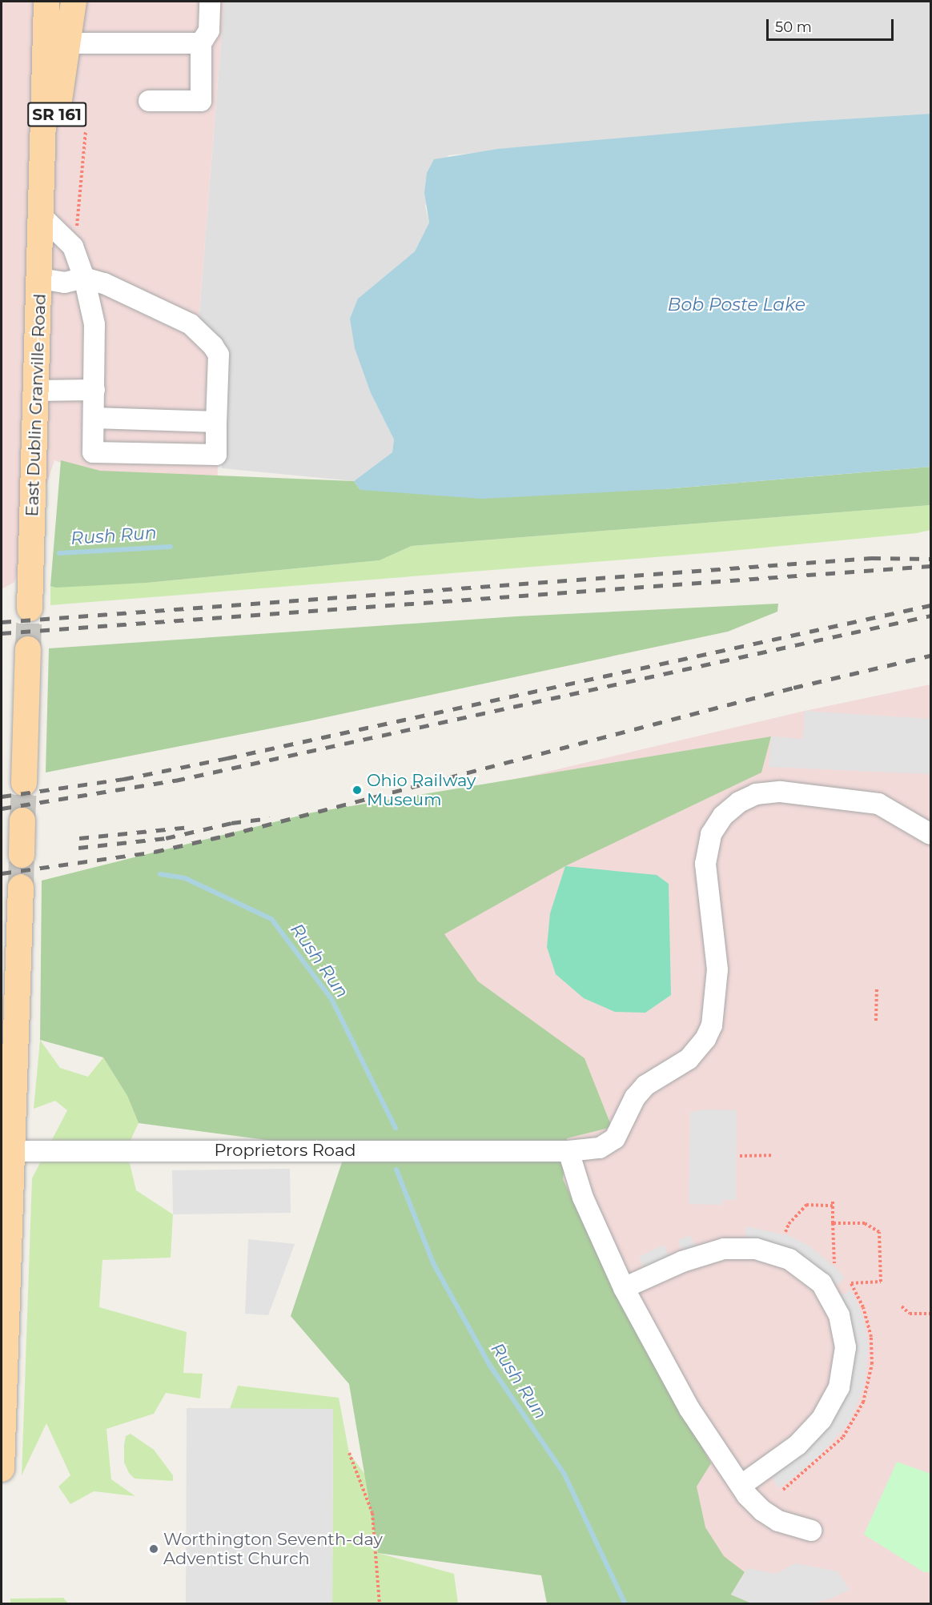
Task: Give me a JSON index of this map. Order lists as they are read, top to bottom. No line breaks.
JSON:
{"streets":{"main road":["SR 161","East Dublin Granville Road"],"lane":["Proprietors Road"]},"water":["Bob Poste Lake","Rush Run"],"places":["Ohio Railway Museum","Worthington Seventh-day Adventist Church"],"scale_bar":"50 m"}
